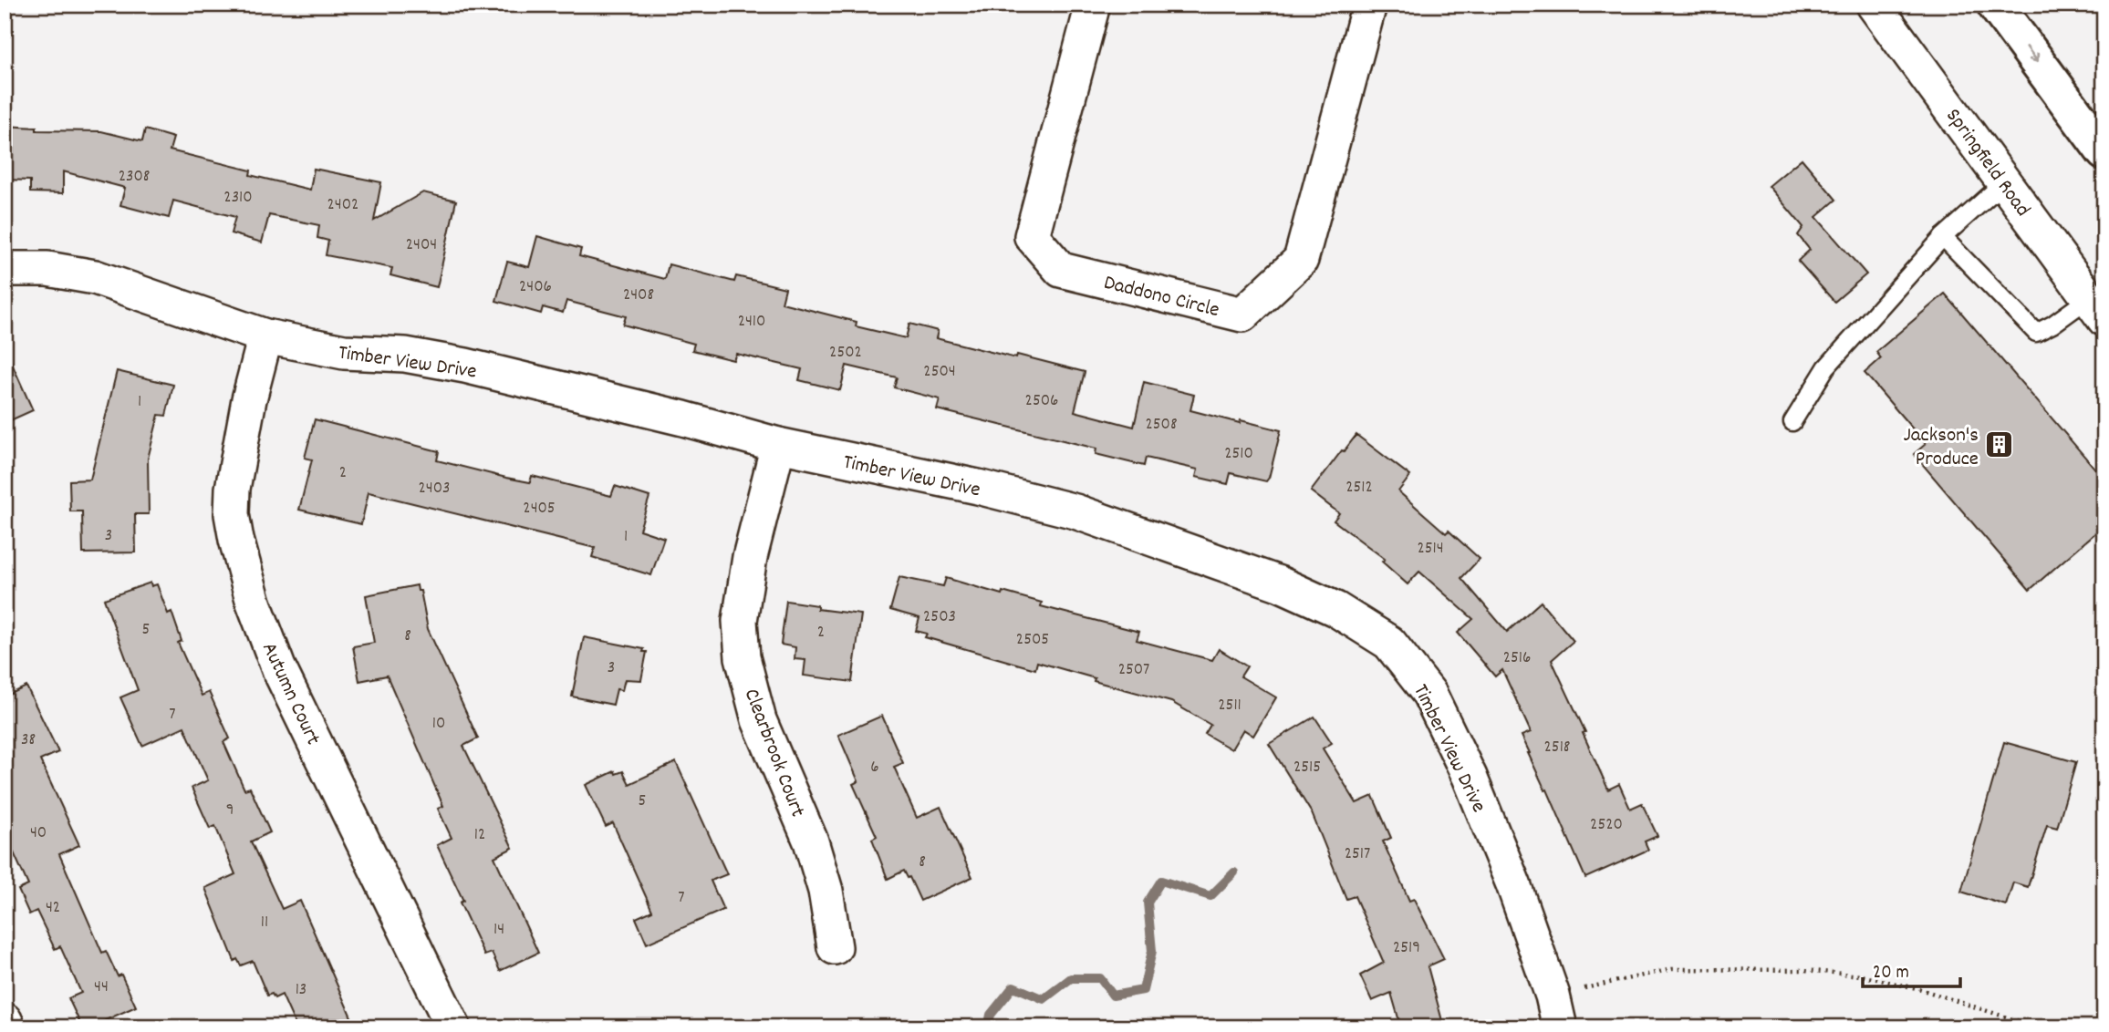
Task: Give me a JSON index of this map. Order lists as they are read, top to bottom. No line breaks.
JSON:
{"streets":{"street":["Springfield Road","Daddono Circle","Timber View Drive","Autumn Court","Clearbrook Court"]},"crossings":[["Timber View Drive","Autumn Court"],["Timber View Drive","Clearbrook Court"]],"places":{"building":["Jackson's Produce"]},"house_numbers":["2308","2310","2402","2404","2406","2408","2410","2502","2504","2506","1","2508","2510","2","2512","2403","2405","3","1","2514","2503","5","2","8","2505","2516","3","2507","2511","7","10","38","2518","6","2515","5","9","2520","40","12","2517","8","7","42","11","14","2519","44","13"],"scale_bar":"20 m"}
